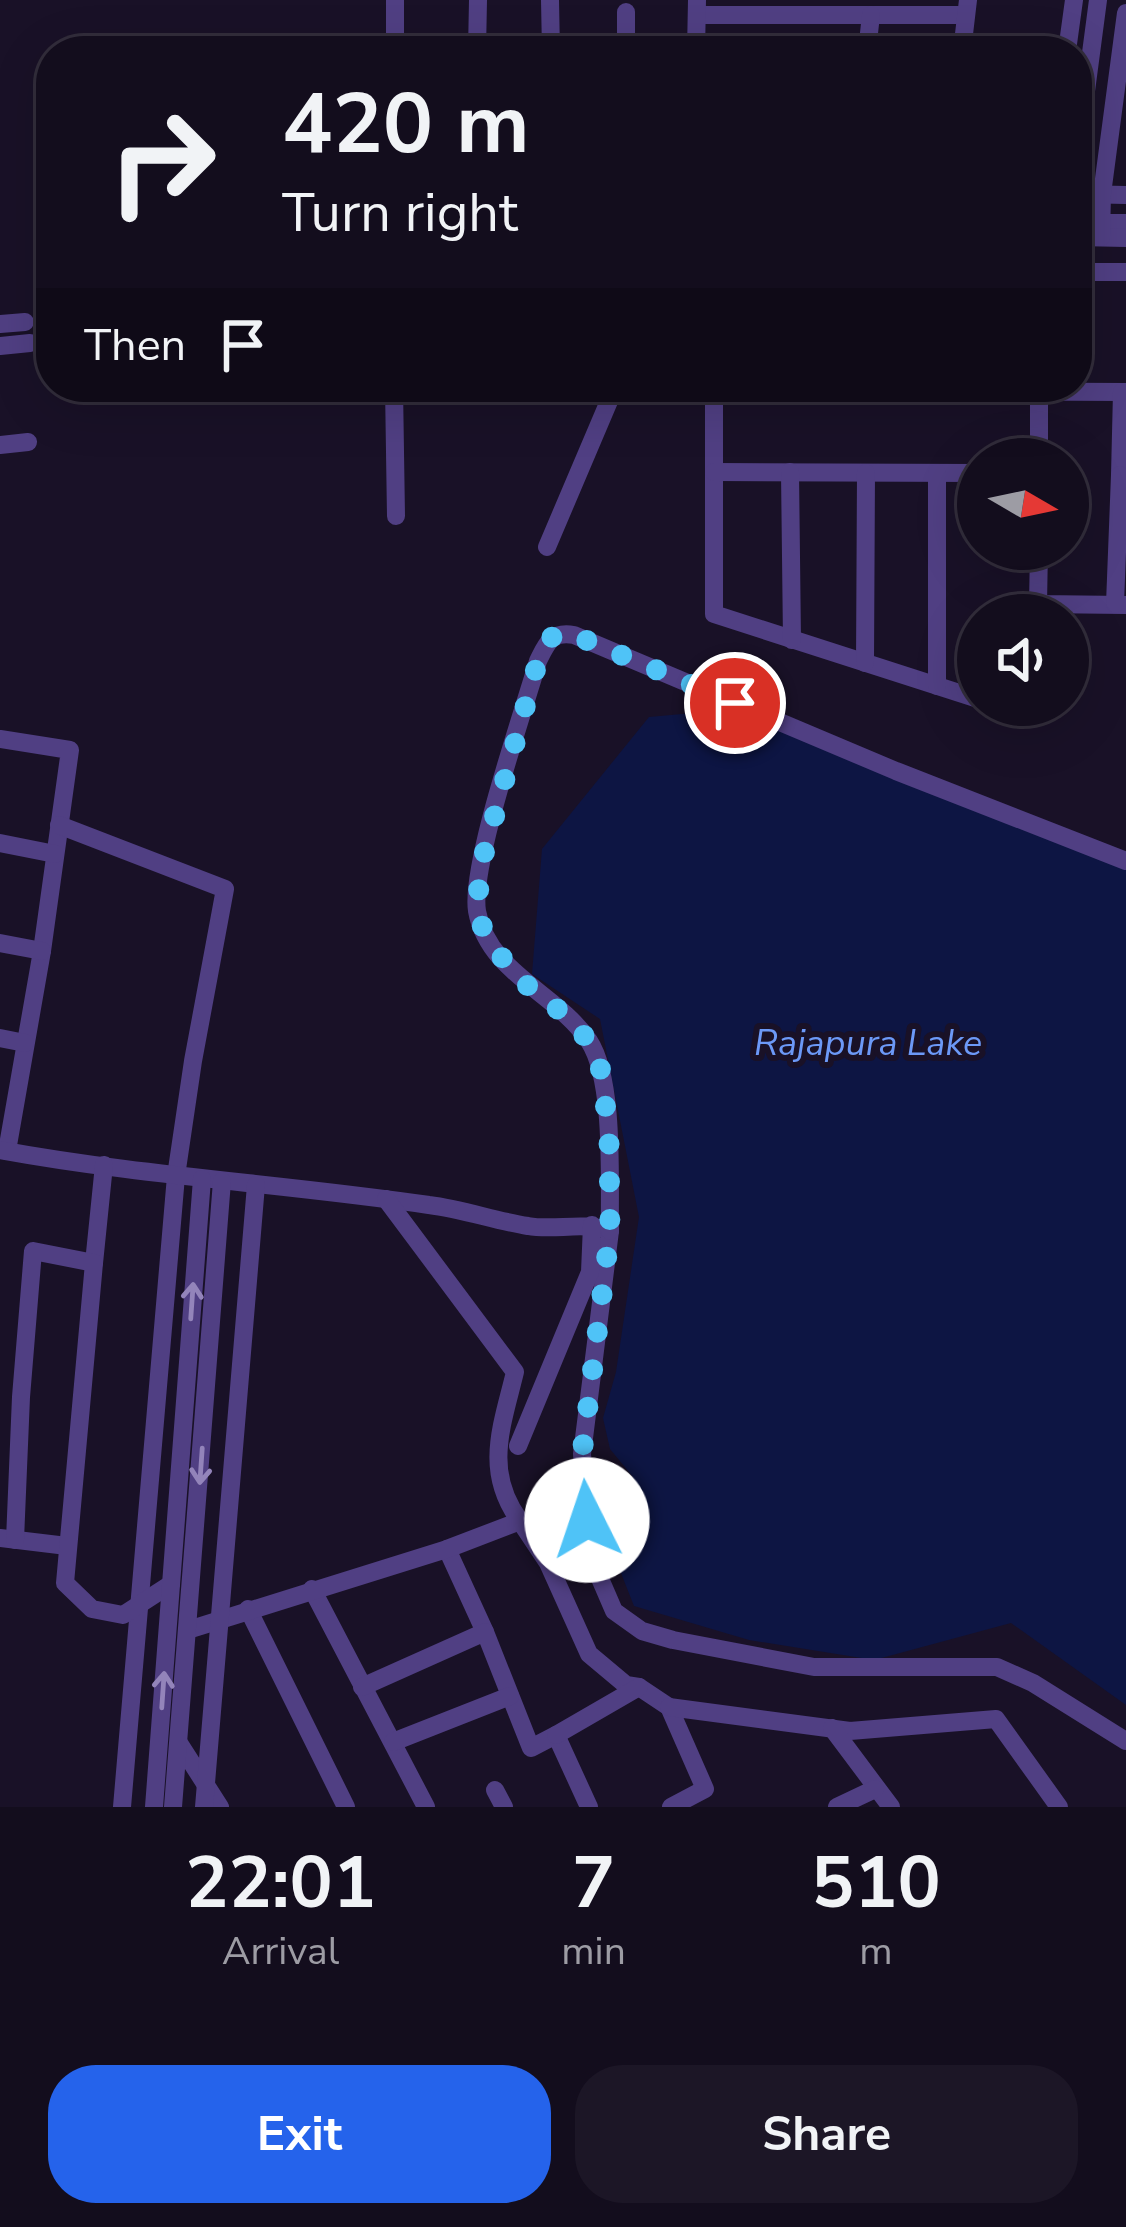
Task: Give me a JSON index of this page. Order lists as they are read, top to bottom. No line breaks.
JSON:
{"water":["Rajapura Lake"],"north":"right","page":{"turn":["420 m","Turn right"],"then":"Then","eta":["22:01","Arrival","7","min","510","m"],"buttons":["Exit","Share"]}}
